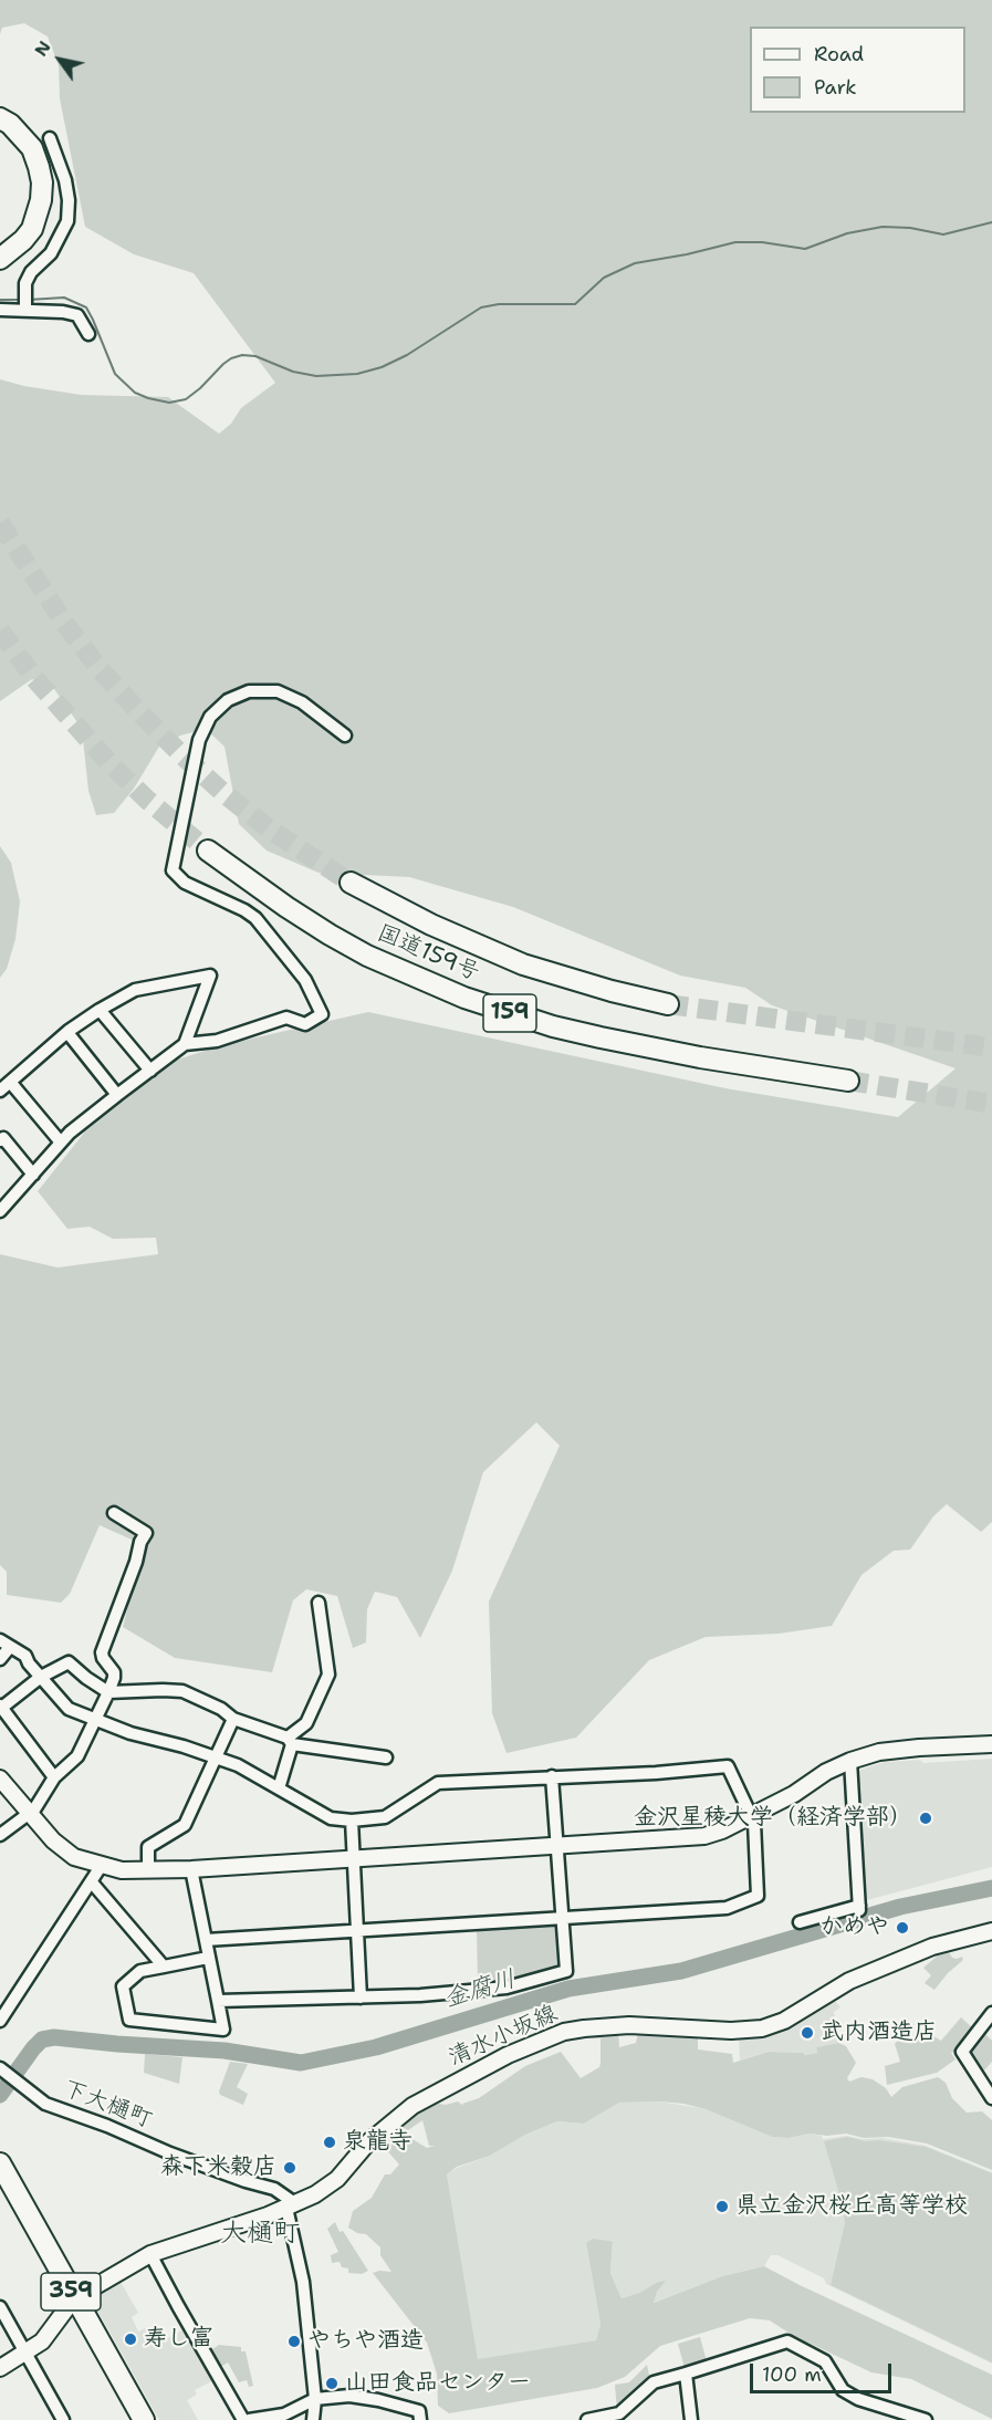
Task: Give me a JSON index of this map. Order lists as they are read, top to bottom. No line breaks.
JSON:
{"streets":{"highway":["国道159号","159","359"],"street":["清水小坂線","下大樋町"]},"crossings":[["清水小坂線","下大樋町"],["清水小坂線","359"]],"districts":["大樋町"],"water":["金腐川"],"places":["金沢星稜大学（経済学部）","かめや","武内酒造店","泉龍寺","森下米穀店","県立金沢桜丘高等学校","寿し富","やちや酒造","山田食品センター"],"legend":["Road","Park"],"scale_bar":"100 m","north":"top left"}
